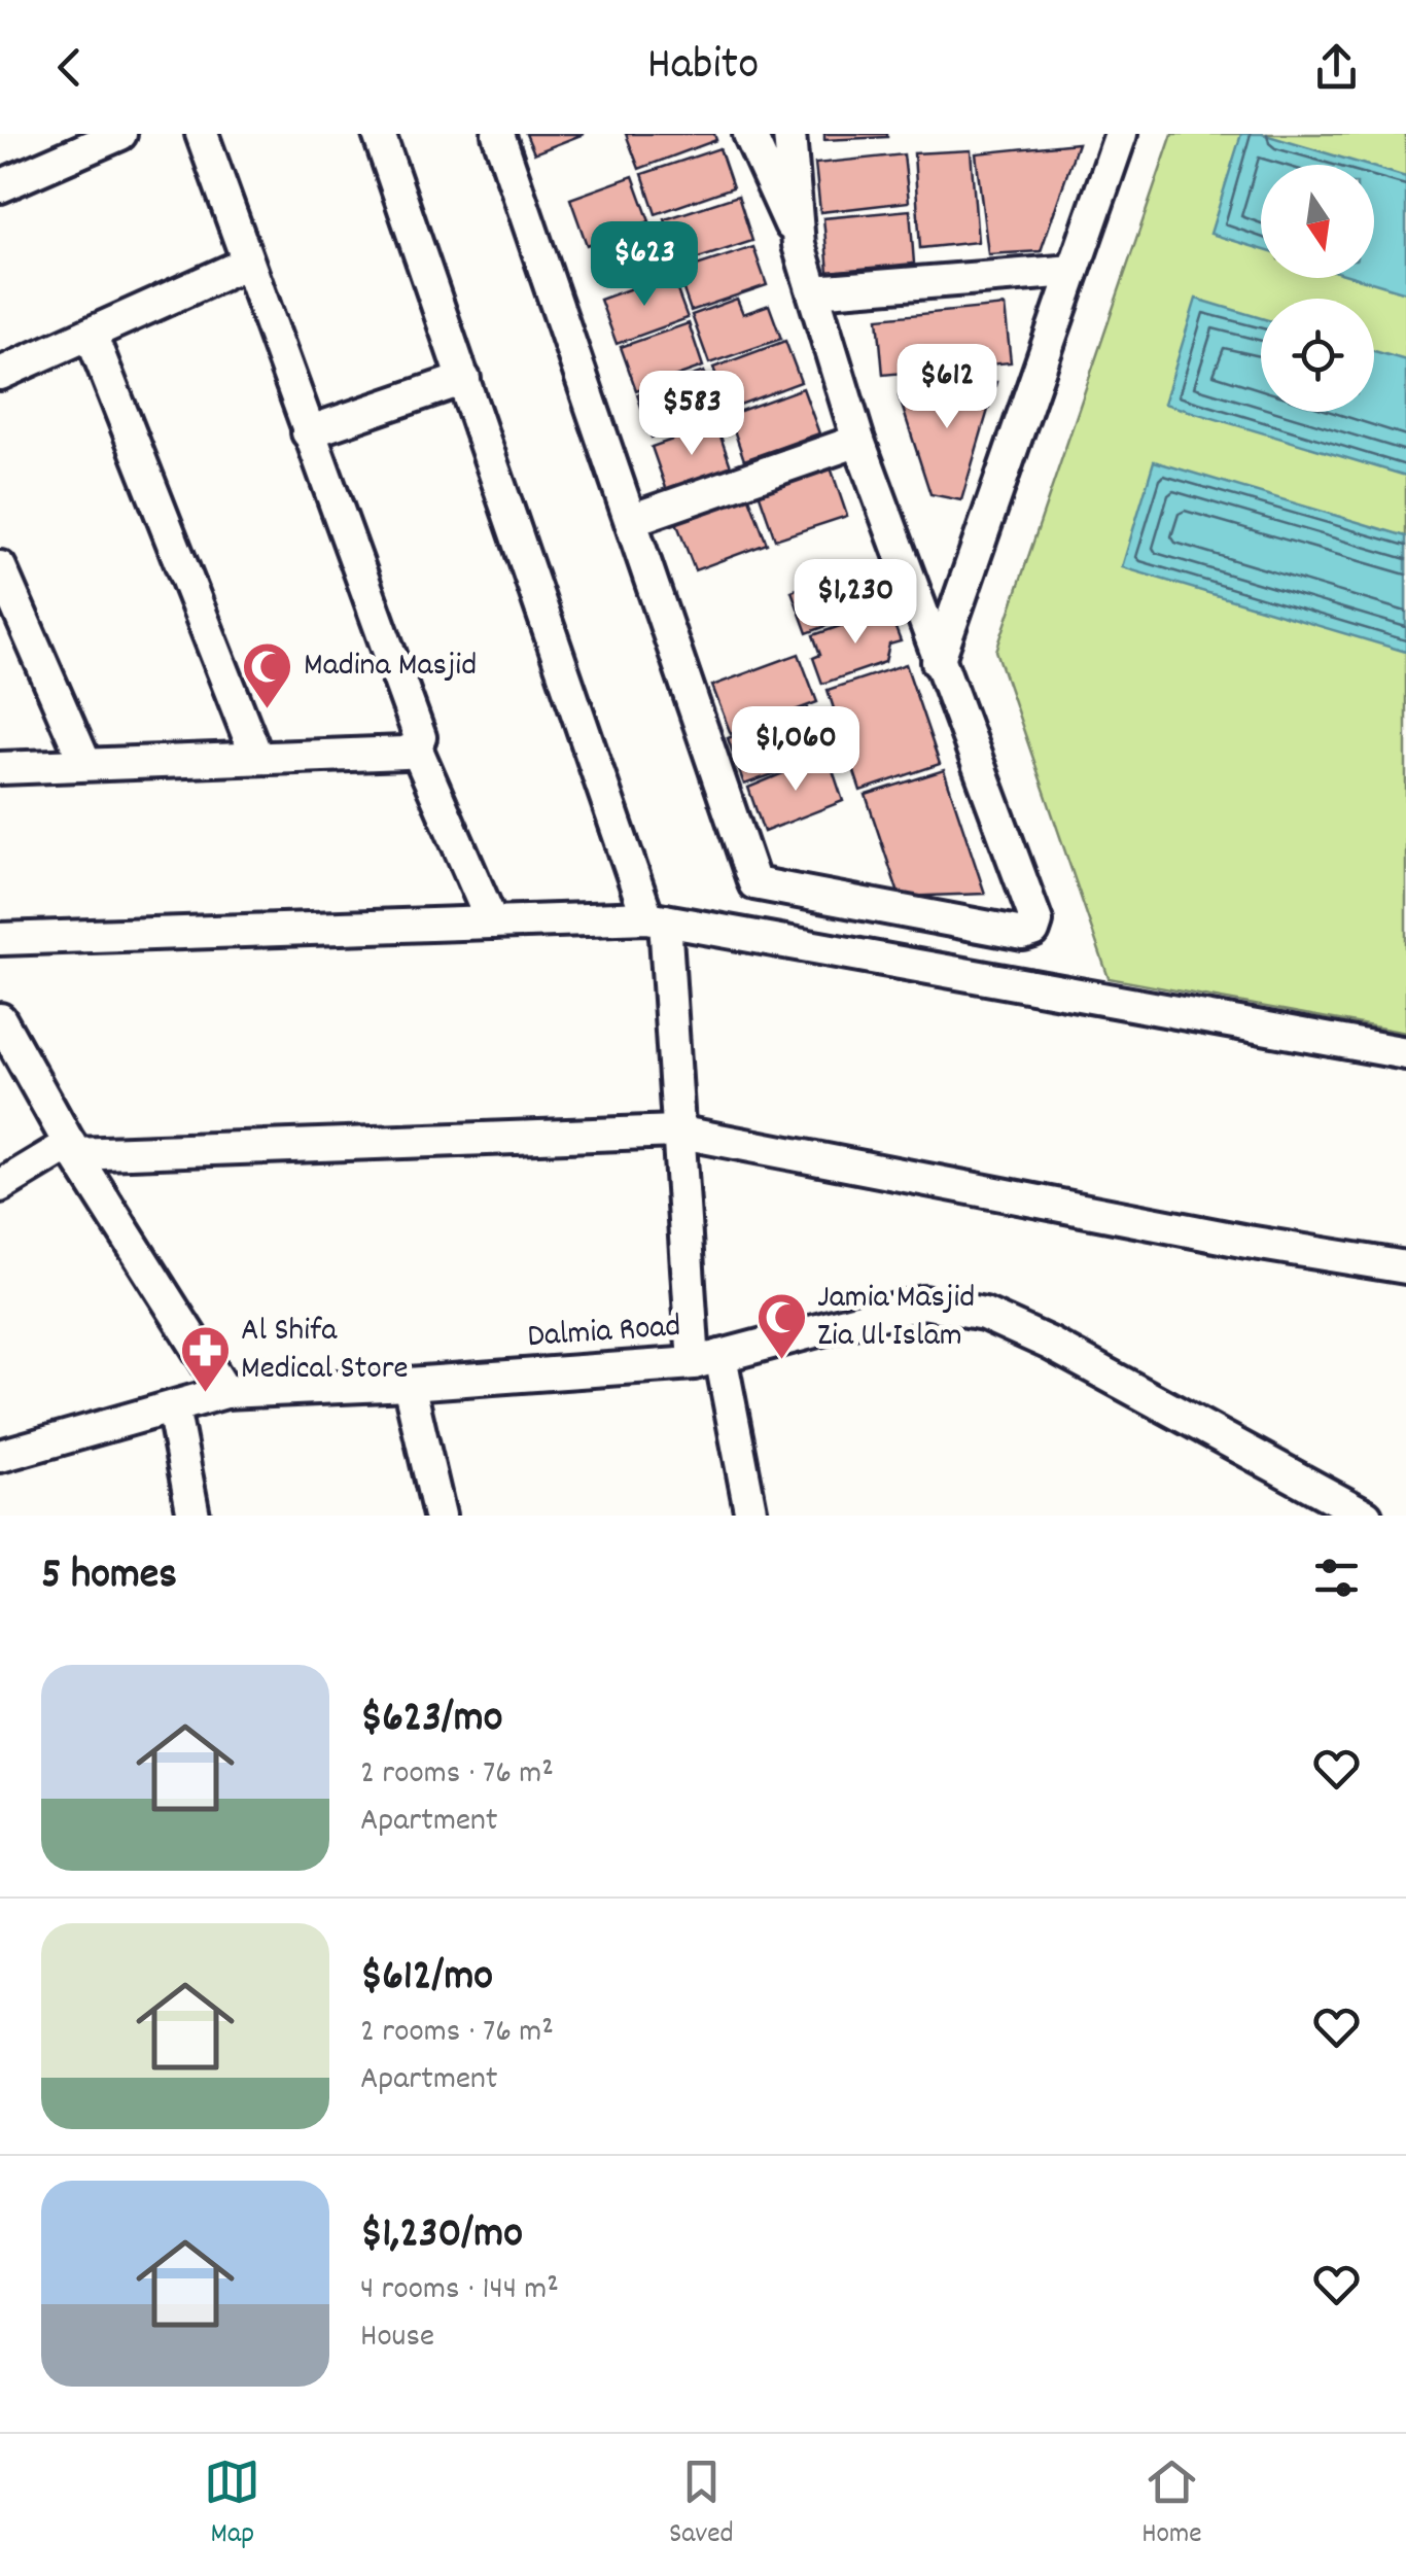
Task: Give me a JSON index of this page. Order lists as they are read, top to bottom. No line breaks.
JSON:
{"streets":{"street":["Dalmia Road"]},"places":{"mosque":["Madina Masjid","Jamia Masjid Zia Ul Islam"],"pharmacy":["Al Shifa Medical Store"]},"north":"bottom","page":{"header":"Habito","price":["$623","$612","$583","$1,230","$1,060"],"heading":"5 homes","list":[{"name":"$623/mo","note":"2 rooms · 76 m² · Apartment"},{"name":"$612/mo","note":"2 rooms · 76 m² · Apartment"},{"name":"$1,230/mo","note":"4 rooms · 144 m² · House"}],"tabs":["Map","Saved","Home"]}}
